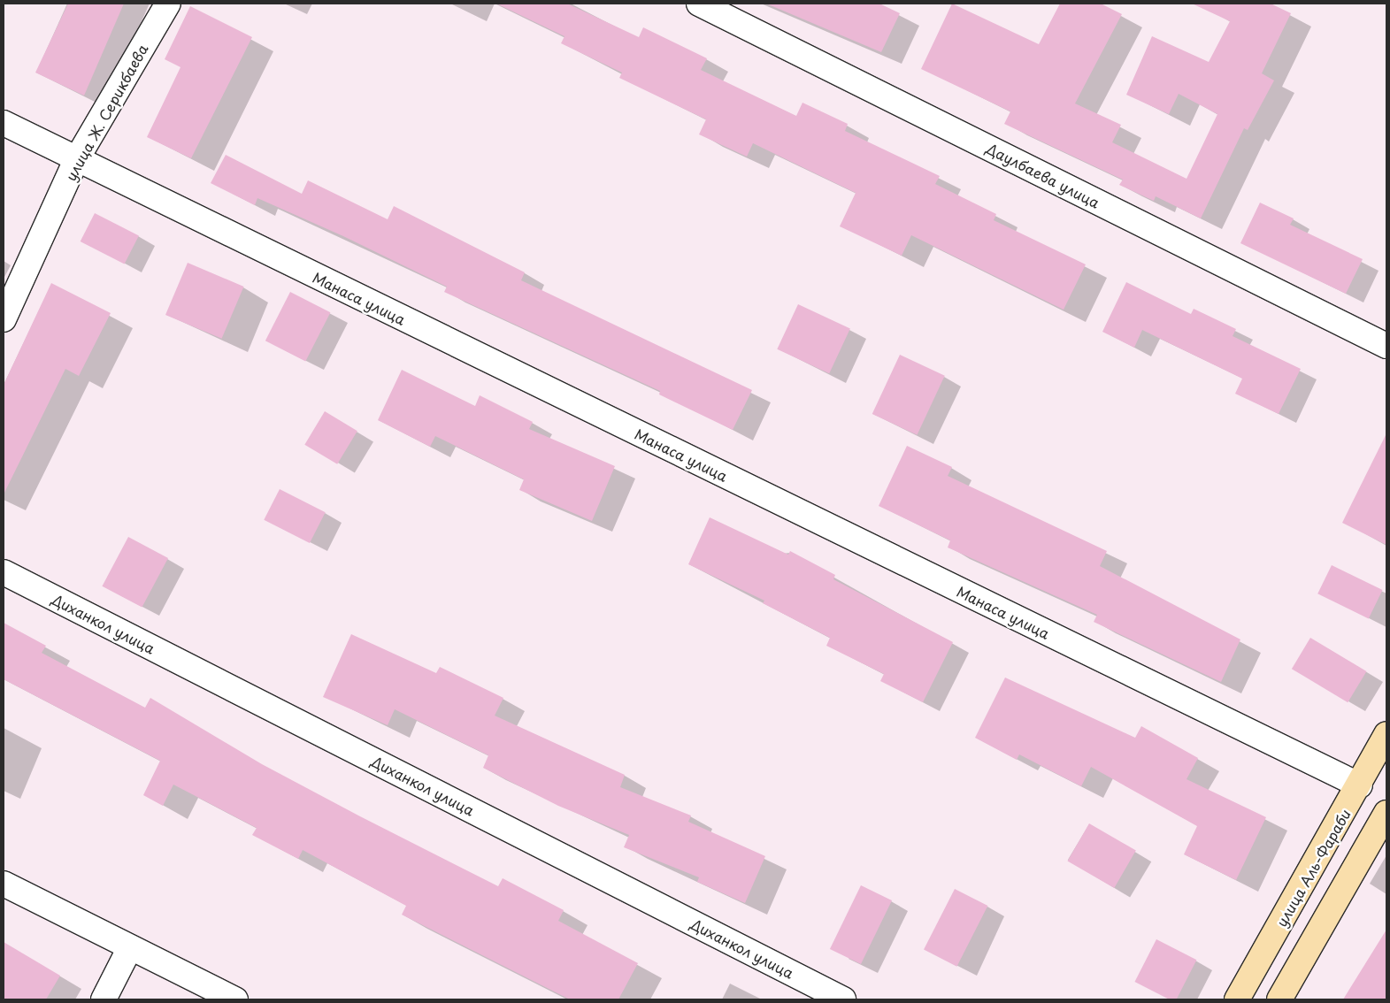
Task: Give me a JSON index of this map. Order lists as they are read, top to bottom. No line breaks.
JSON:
{"streets":{"main road":["улица Аль-Фараби"],"street":["улица Ж. Серикбаева","Даулбаева улица","Манаса улица","Диханкол улица"]},"crossings":[["улица Ж. Серикбаева","Манаса улица"],["Манаса улица","улица Аль-Фараби"]]}
